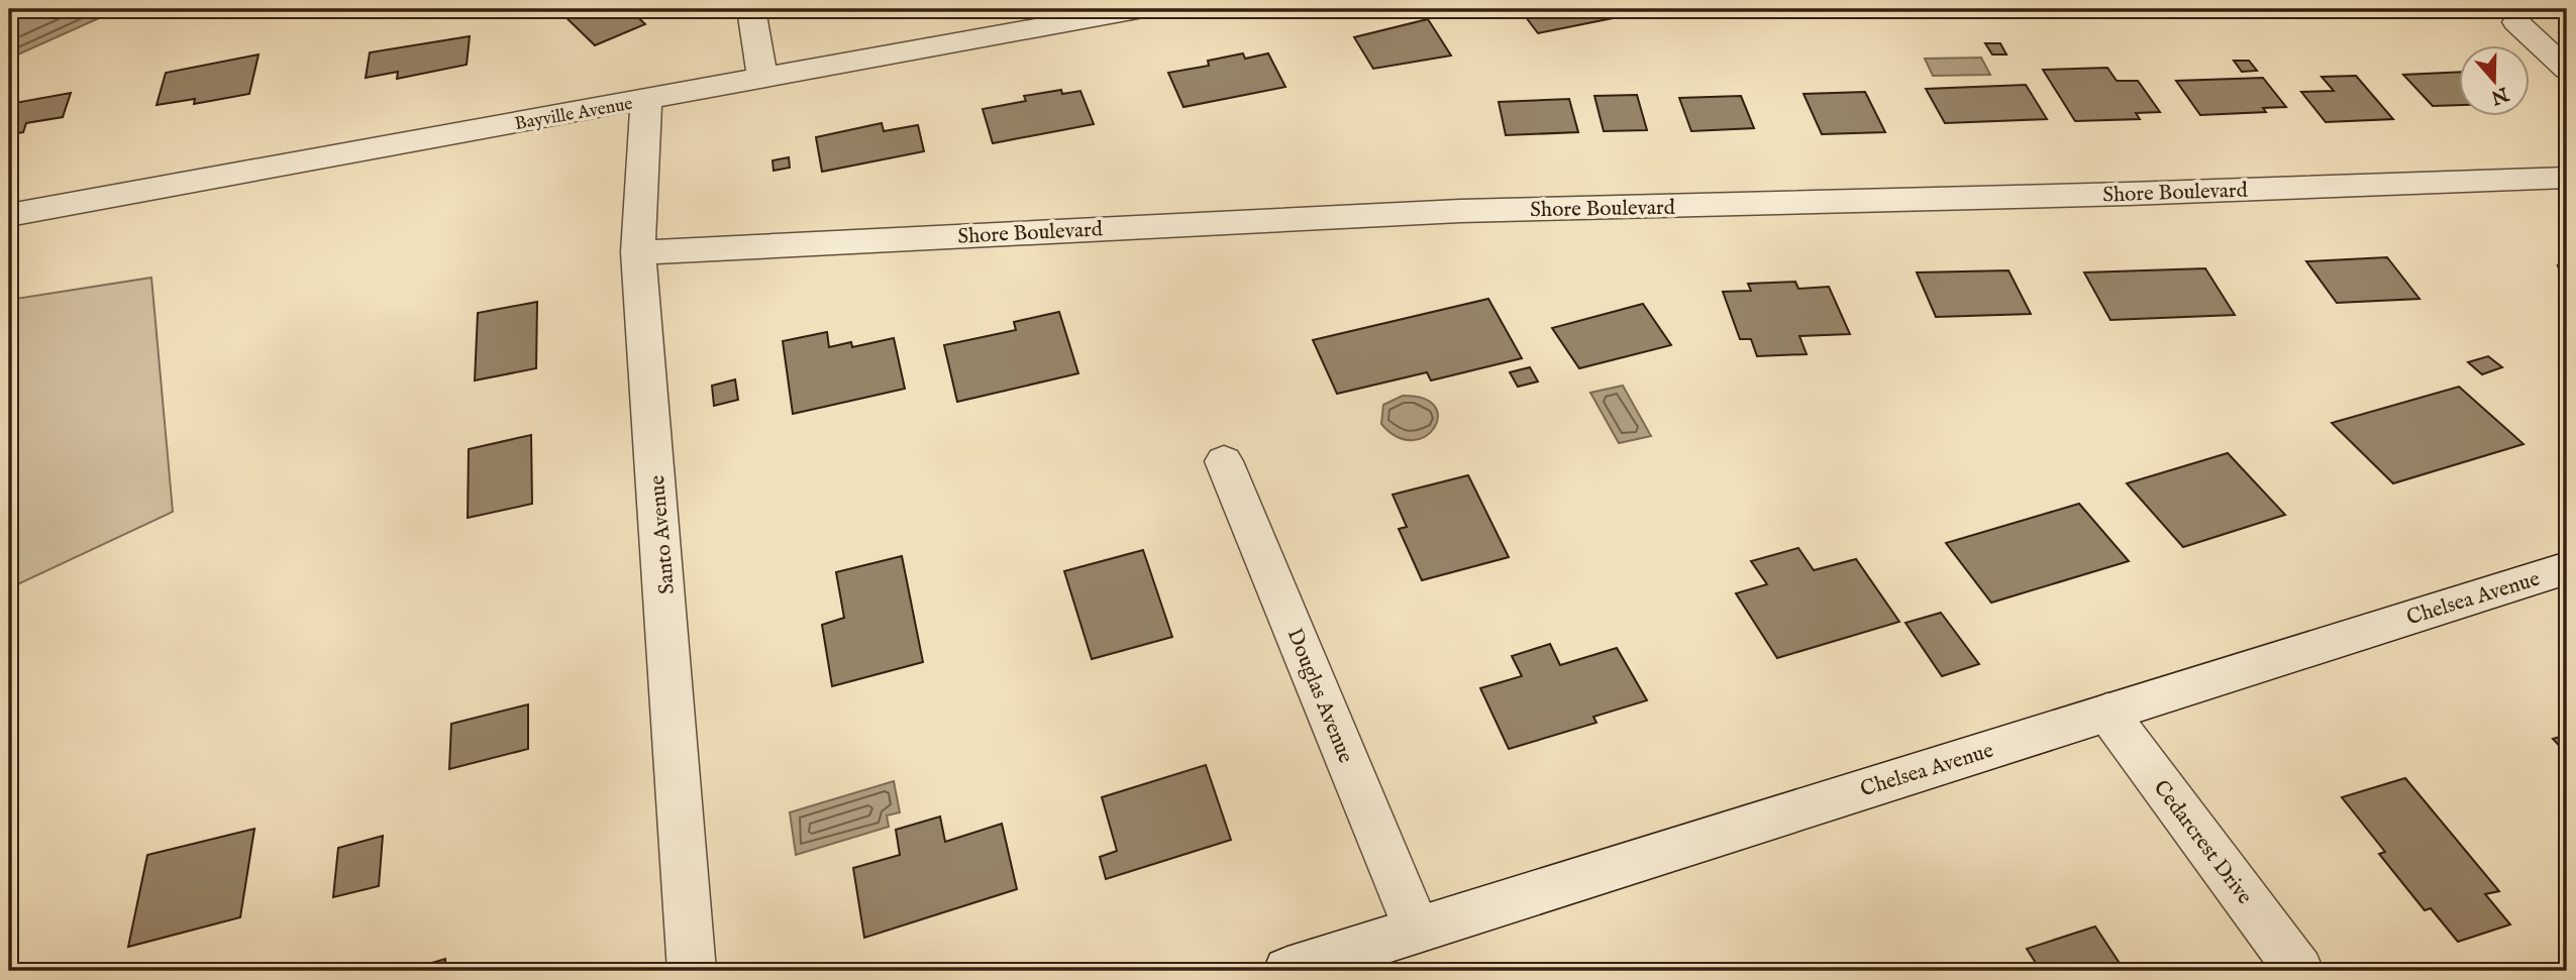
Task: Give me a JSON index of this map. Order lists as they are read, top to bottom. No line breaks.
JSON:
{"streets":{"street":["Bayville Avenue","Shore Boulevard","Santo Avenue","Chelsea Avenue","Douglas Avenue","Cedarcrest Drive"]},"crossings":[["Bayville Avenue","Santo Avenue"],["Shore Boulevard","Santo Avenue"],["Chelsea Avenue","Douglas Avenue"],["Chelsea Avenue","Cedarcrest Drive"]],"north":"bottom"}
